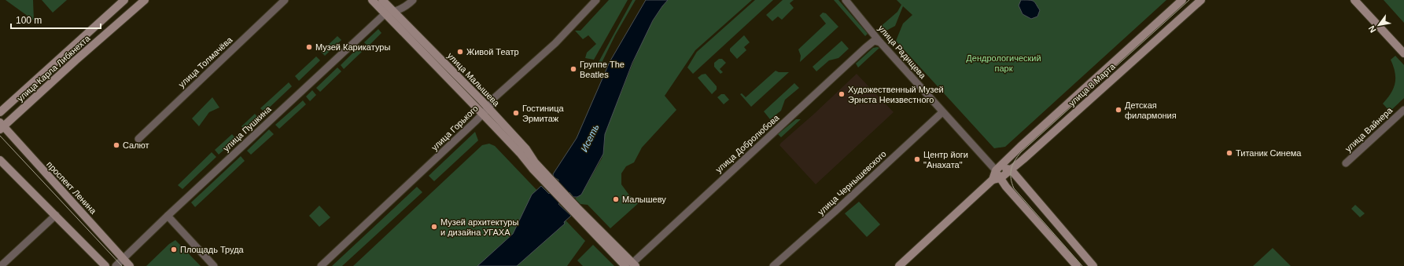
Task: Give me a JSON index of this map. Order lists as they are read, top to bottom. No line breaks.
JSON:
{"streets":{"main road":["улица Карла Либкнехта","улица Малышева","улица 8 Марта","проспект Ленина"],"street":["улица Радищева","улица Толмачёва","улица Горького","улица Пушкина","улица Вайнера","улица Добролюбова","улица Чернышевского"]},"crossings":[["улица Радищева","улица 8 Марта"],["улица Радищева","улица Добролюбова"],["улица Радищева","улица Чернышевского"],["улица Карла Либкнехта","проспект Ленина"],["улица Малышева","улица Горького"],["улица Малышева","улица Пушкина"],["улица Малышева","улица Добролюбова"],["улица Пушкина","проспект Ленина"]],"water":["Исеть"],"parks":["Дендрологический парк"],"places":["Музей Карикатуры","Живой Театр","Группе The Beatles","Художественный Музей Эрнста Неизвестного","Детская филармония","Гостиница Эрмитаж","Салют","Титаник Синема","Центр йоги \"Анахата\"","Малышеву","Музей архитектуры и дизайна УГАХА","Площадь Труда"],"scale_bar":"100 m","north":"bottom left"}
